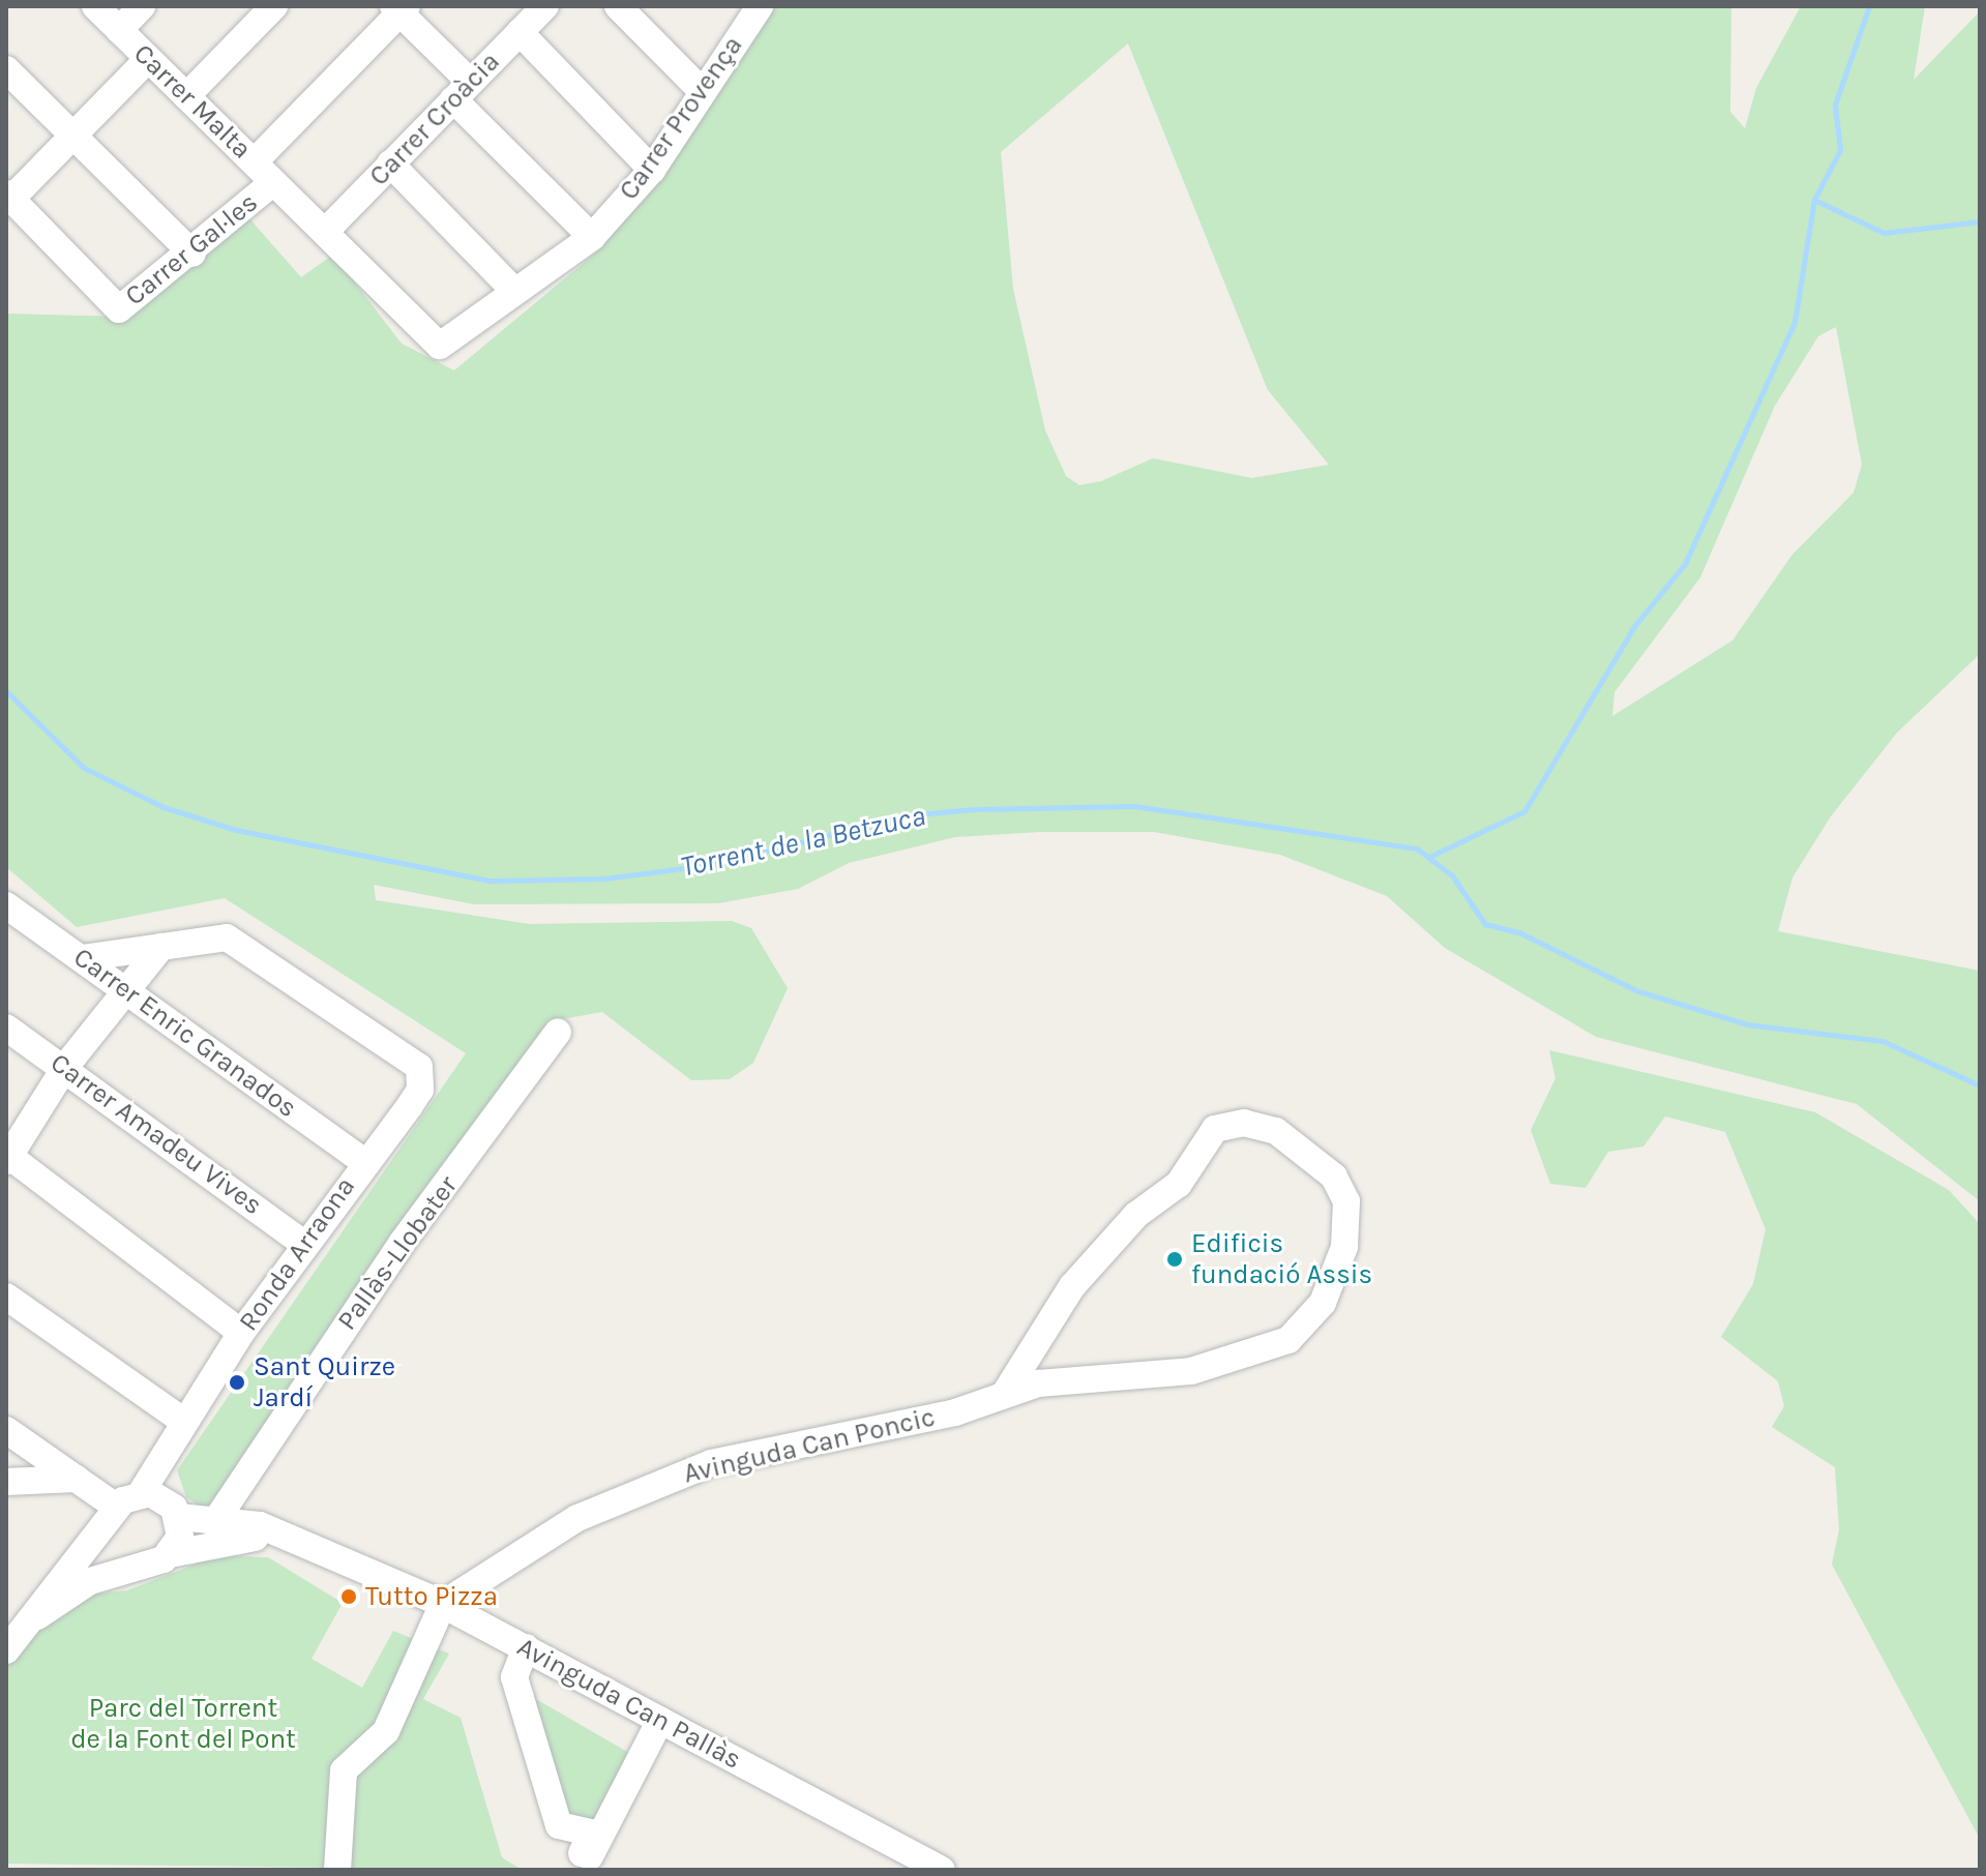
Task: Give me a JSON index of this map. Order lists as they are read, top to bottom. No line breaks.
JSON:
{"streets":{"street":["Carrer Malta","Carrer Provença","Carrer Croàcia","Carrer Gal·les","Carrer Enric Granados","Carrer Amadeu Vives","Pallàs-Llobater","Ronda Arraona","Avinguda Can Poncic","Avinguda Can Pallàs"]},"crossings":[["Carrer Malta","Carrer Provença"],["Carrer Malta","Carrer Croàcia"],["Carrer Malta","Carrer Gal·les"],["Carrer Enric Granados","Ronda Arraona"],["Carrer Amadeu Vives","Ronda Arraona"],["Pallàs-Llobater","Avinguda Can Pallàs"],["Ronda Arraona","Avinguda Can Pallàs"],["Avinguda Can Poncic","Avinguda Can Pallàs"]],"water":["Torrent de la Betzuca"],"parks":["Parc del Torrent de la Font del Pont"],"places":["Edificis fundació Assis","Sant Quirze Jardí","Tutto Pizza"]}
